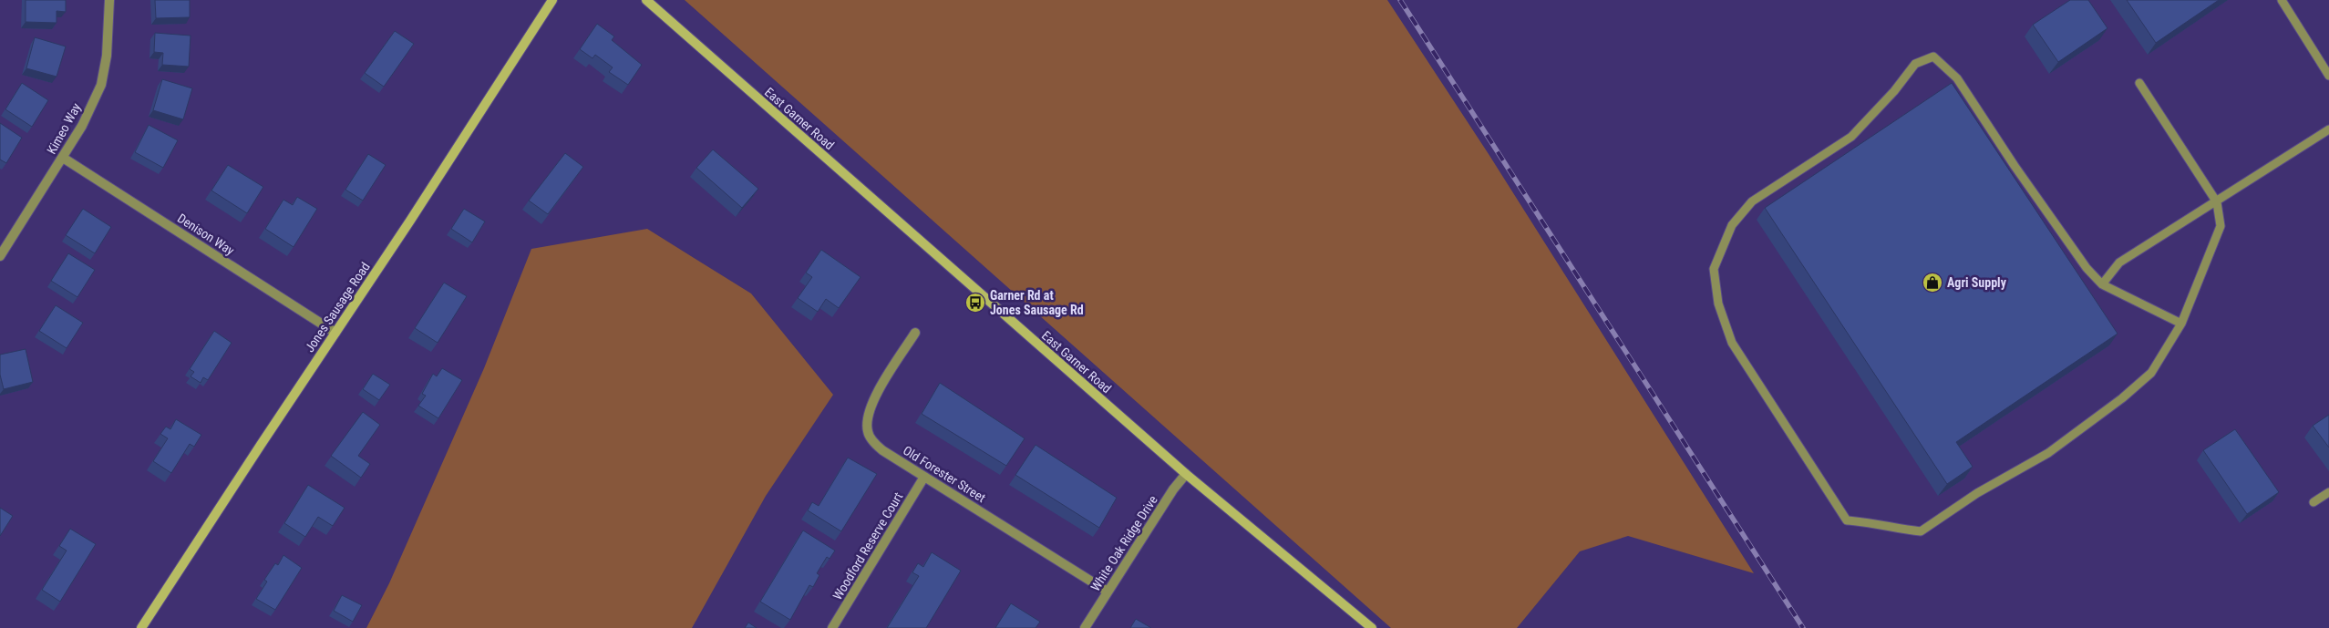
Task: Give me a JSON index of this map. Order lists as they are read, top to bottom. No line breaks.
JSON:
{"streets":{"main road":["East Garner Road","Jones Sausage Road"],"street":["Kimeo Way","Denison Way","Old Forester Street","White Oak Ridge Drive","Woodford Reserve Court"]},"crossings":[["East Garner Road","White Oak Ridge Drive"],["Kimeo Way","Denison Way"],["Denison Way","Jones Sausage Road"],["Old Forester Street","White Oak Ridge Drive"],["Old Forester Street","Woodford Reserve Court"]],"places":{"shop":["Agri Supply"],"bus stop":["Garner Rd at Jones Sausage Rd"]}}
